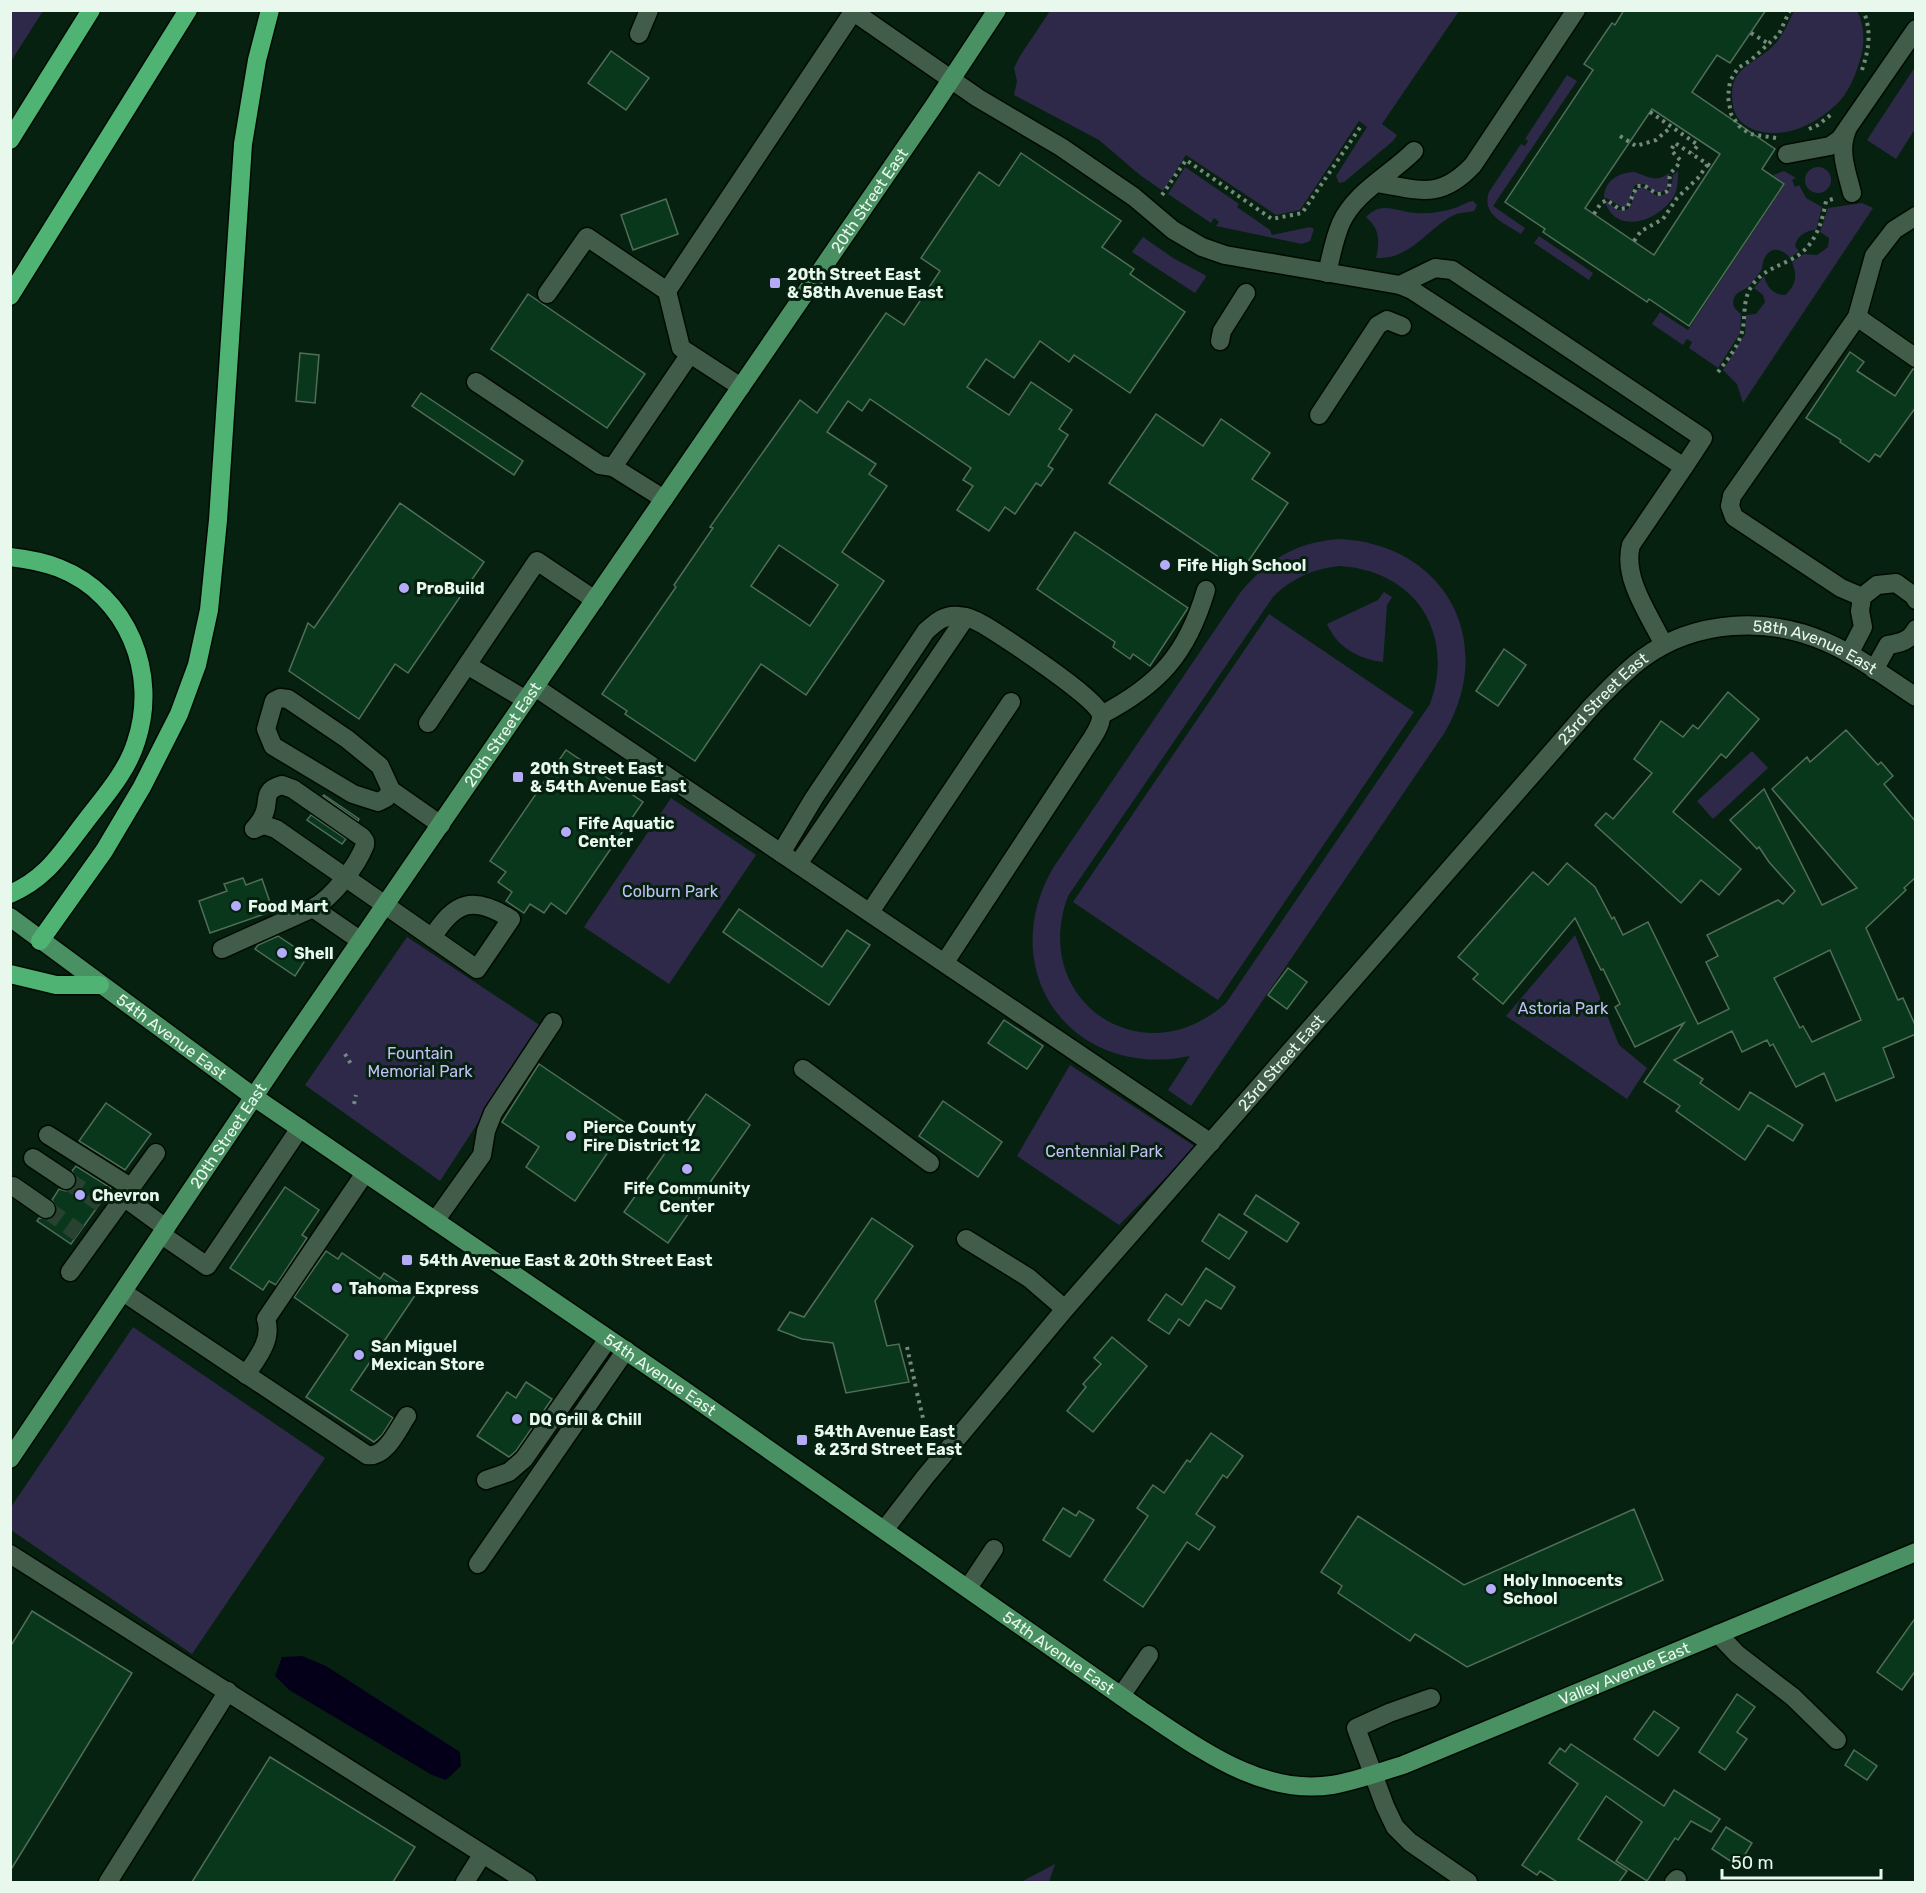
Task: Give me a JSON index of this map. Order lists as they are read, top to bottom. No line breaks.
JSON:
{"streets":{"main road":["20th Street East","54th Avenue East","Valley Avenue East"],"street":["58th Avenue East","23rd Street East"]},"crossings":[["20th Street East","54th Avenue East"],["58th Avenue East","23rd Street East"],["23rd Street East","54th Avenue East"],["54th Avenue East","Valley Avenue East"]],"parks":["Colburn Park","Astoria Park","Fountain Memorial Park","Centennial Park"],"places":{"transit":["20th Street East & 58th Avenue East","20th Street East & 54th Avenue East","54th Avenue East & 20th Street East","54th Avenue East & 23rd Street East"],"other":["Fife High School","ProBuild","Fife Aquatic Center","Food Mart","Shell","Pierce County Fire District 12","Fife Community Center","Chevron","Tahoma Express","San Miguel Mexican Store","DQ Grill & Chill","Holy Innocents School"]},"scale_bar":"50 m"}
